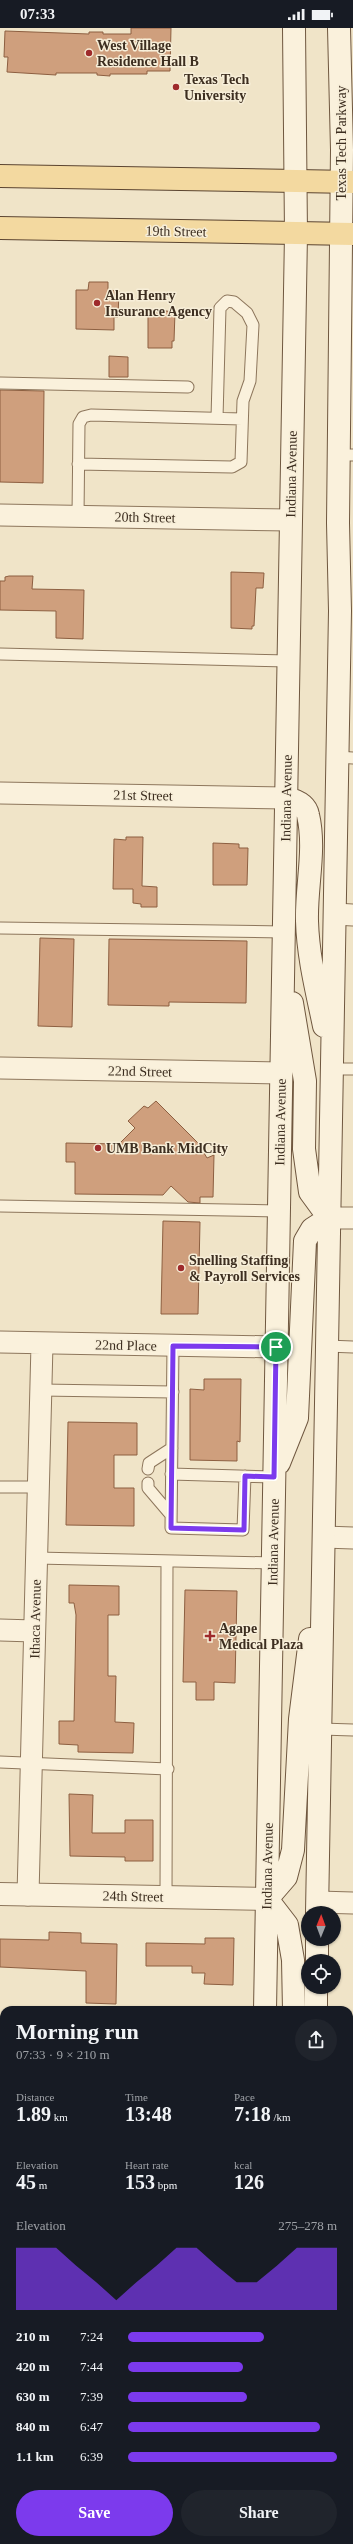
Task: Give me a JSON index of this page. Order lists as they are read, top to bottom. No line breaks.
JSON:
{"streets":{"main road":["Texas Tech Parkway","19th Street","Indiana Avenue","24th Street"],"street":["20th Street","21st Street","22nd Street","22nd Place","Ithaca Avenue"]},"crossings":[["Texas Tech Parkway","19th Street"],["19th Street","Indiana Avenue"],["Indiana Avenue","20th Street"],["Indiana Avenue","21st Street"],["Indiana Avenue","22nd Street"],["Indiana Avenue","22nd Place"],["Indiana Avenue","24th Street"],["22nd Place","Ithaca Avenue"],["Ithaca Avenue","24th Street"]],"places":{"other":["West Village Residence Hall B","Texas Tech University","Alan Henry Insurance Agency","UMB Bank MidCity","Snelling Staffing & Payroll Services"],"health":["Agape Medical Plaza"]},"north":"top","page":{"status":"07:33","heading":["Morning run","07:33 · 9 × 210 m"],"stats":[["Distance","1.89 km"],["Time","13:48"],["Pace","7:18 /km"],["Elevation","45 m"],["Heart rate","153 bpm"],["kcal","126"]],"chart":["Elevation","275–278 m"],"list":[{"name":"210 m","note":"7:24"},{"name":"420 m","note":"7:44"},{"name":"630 m","note":"7:39"},{"name":"840 m","note":"6:47"},{"name":"1.1 km","note":"6:39"}],"buttons":["Save","Share"]}}
